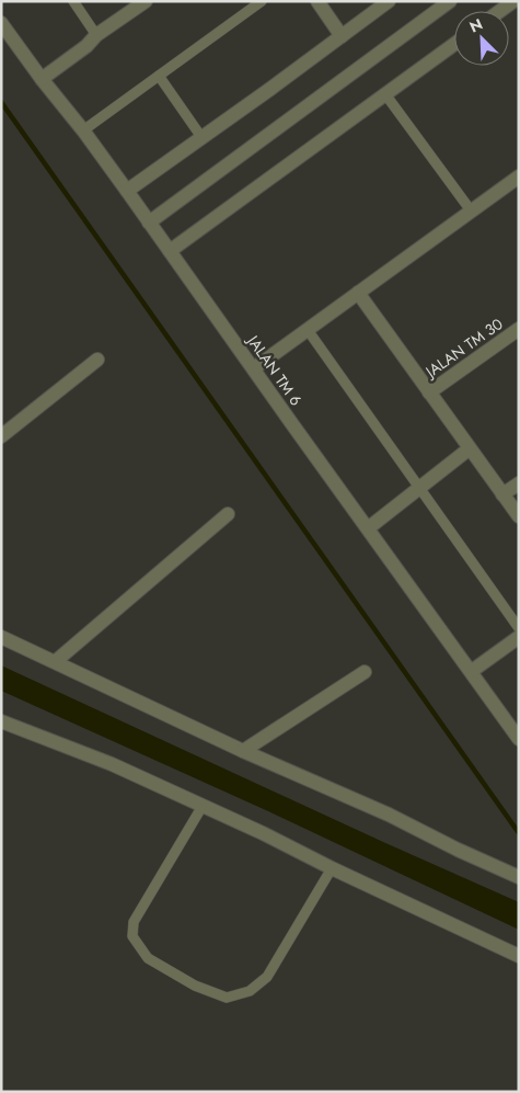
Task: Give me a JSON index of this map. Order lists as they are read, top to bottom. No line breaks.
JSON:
{"streets":{"street":["JALAN TM 30","JALAN TM 6"]},"north":"top left"}
